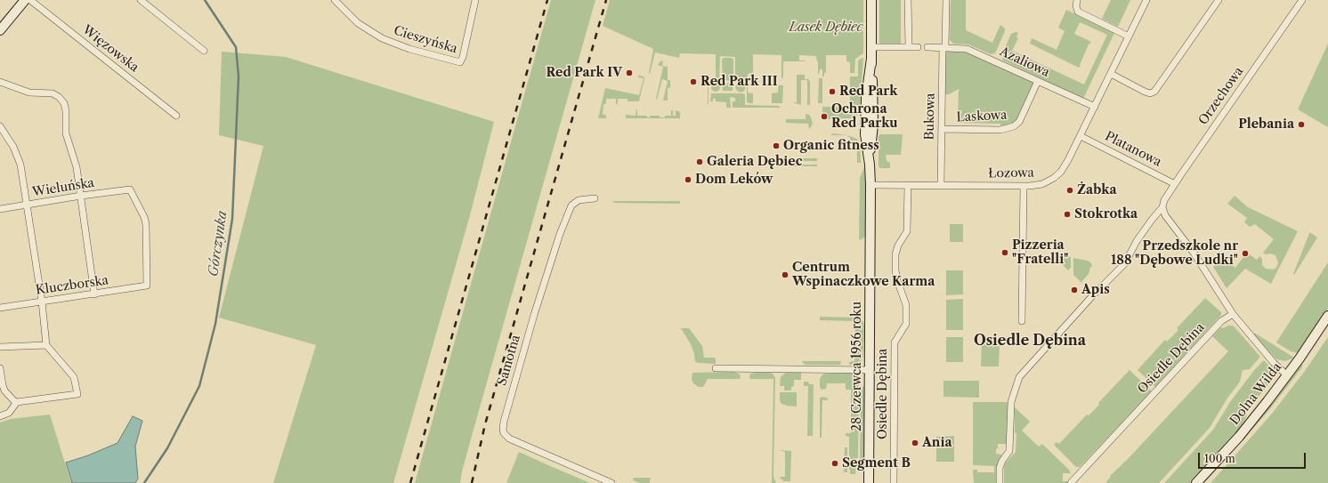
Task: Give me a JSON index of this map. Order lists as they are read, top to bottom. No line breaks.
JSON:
{"streets":{"street":["Cieszyńska","Więzowska","Azaliowa","Orzechowa","Bukowa","Laskowa","Platanowa","Łozowa","Wieluńska","Kluczborska","Osiedle Dębina","Samotna","28 Czerwca 1956 roku","Dolna Wilda"]},"crossings":[["Azaliowa","Bukowa"],["Azaliowa","Laskowa"],["Azaliowa","Łozowa"],["Orzechowa","Platanowa"],["Bukowa","Laskowa"],["Bukowa","Łozowa"],["Platanowa","Łozowa"],["Łozowa","Osiedle Dębina"],["Łozowa","28 Czerwca 1956 roku"],["Wieluńska","Kluczborska"]],"districts":["Osiedle Dębina"],"water":["Górczynka"],"parks":["Lasek Dębiec"],"places":["Red Park IV","Red Park III","Red Park","Ochrona Red Parku","Plebania","Organic fitness","Galeria Dębiec","Dom Leków","Żabka","Stokrotka","Pizzeria \"Fratelli\"","Przedszkole nr 188 \"Dębowe Ludki\"","Centrum Wspinaczkowe Karma","Apis","Ania","Segment B"],"scale_bar":"100 m"}
